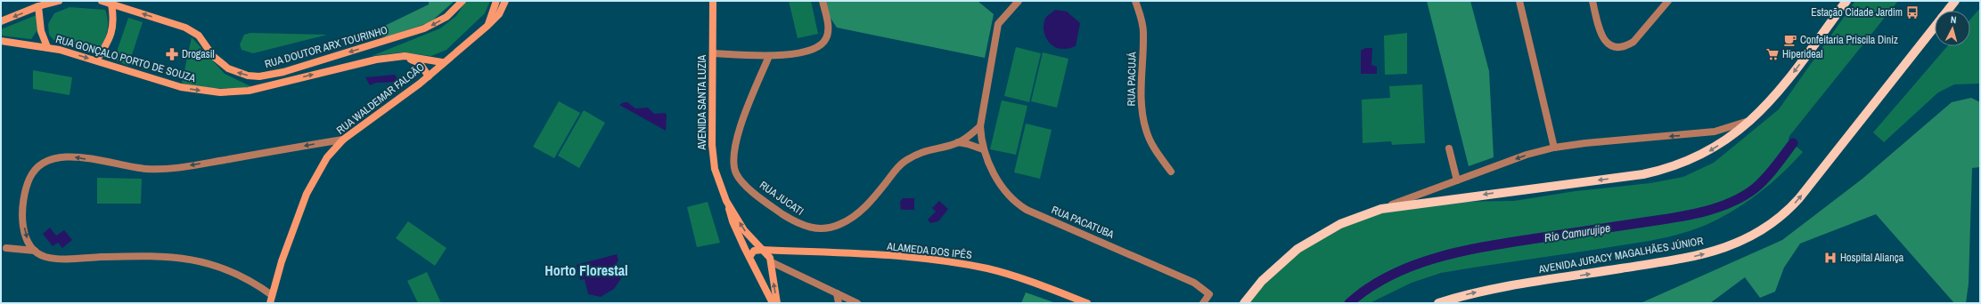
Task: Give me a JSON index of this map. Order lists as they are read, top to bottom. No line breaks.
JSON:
{"streets":{"main road":["AVENIDA JURACY MAGALHÃES JÚNIOR"],"street":["RUA DOUTOR ARX TOURINHO","RUA GONÇALO PORTO DE SOUZA","RUA PACUJÁ","RUA WALDEMAR FALCÃO","AVENIDA SANTA LUZIA","RUA JUCATI","RUA PACATUBA","ALAMEDA DOS IPÊS"]},"crossings":[["RUA GONÇALO PORTO DE SOUZA","RUA WALDEMAR FALCÃO"],["AVENIDA SANTA LUZIA","ALAMEDA DOS IPÊS"],["RUA JUCATI","RUA PACATUBA"]],"one_way":["RUA DOUTOR ARX TOURINHO","RUA GONÇALO PORTO DE SOUZA","AVENIDA JURACY MAGALHÃES JÚNIOR"],"districts":["Horto Florestal"],"water":["Rio Camurujipe"],"places":{"bus stop":["Estação Cidade Jardim"],"cafe":["Confeitaria Priscila Diniz"],"pharmacy":["Drogasil"],"supermarket":["Hiperideal"],"hospital":["Hospital Aliança"]},"north":"top"}
